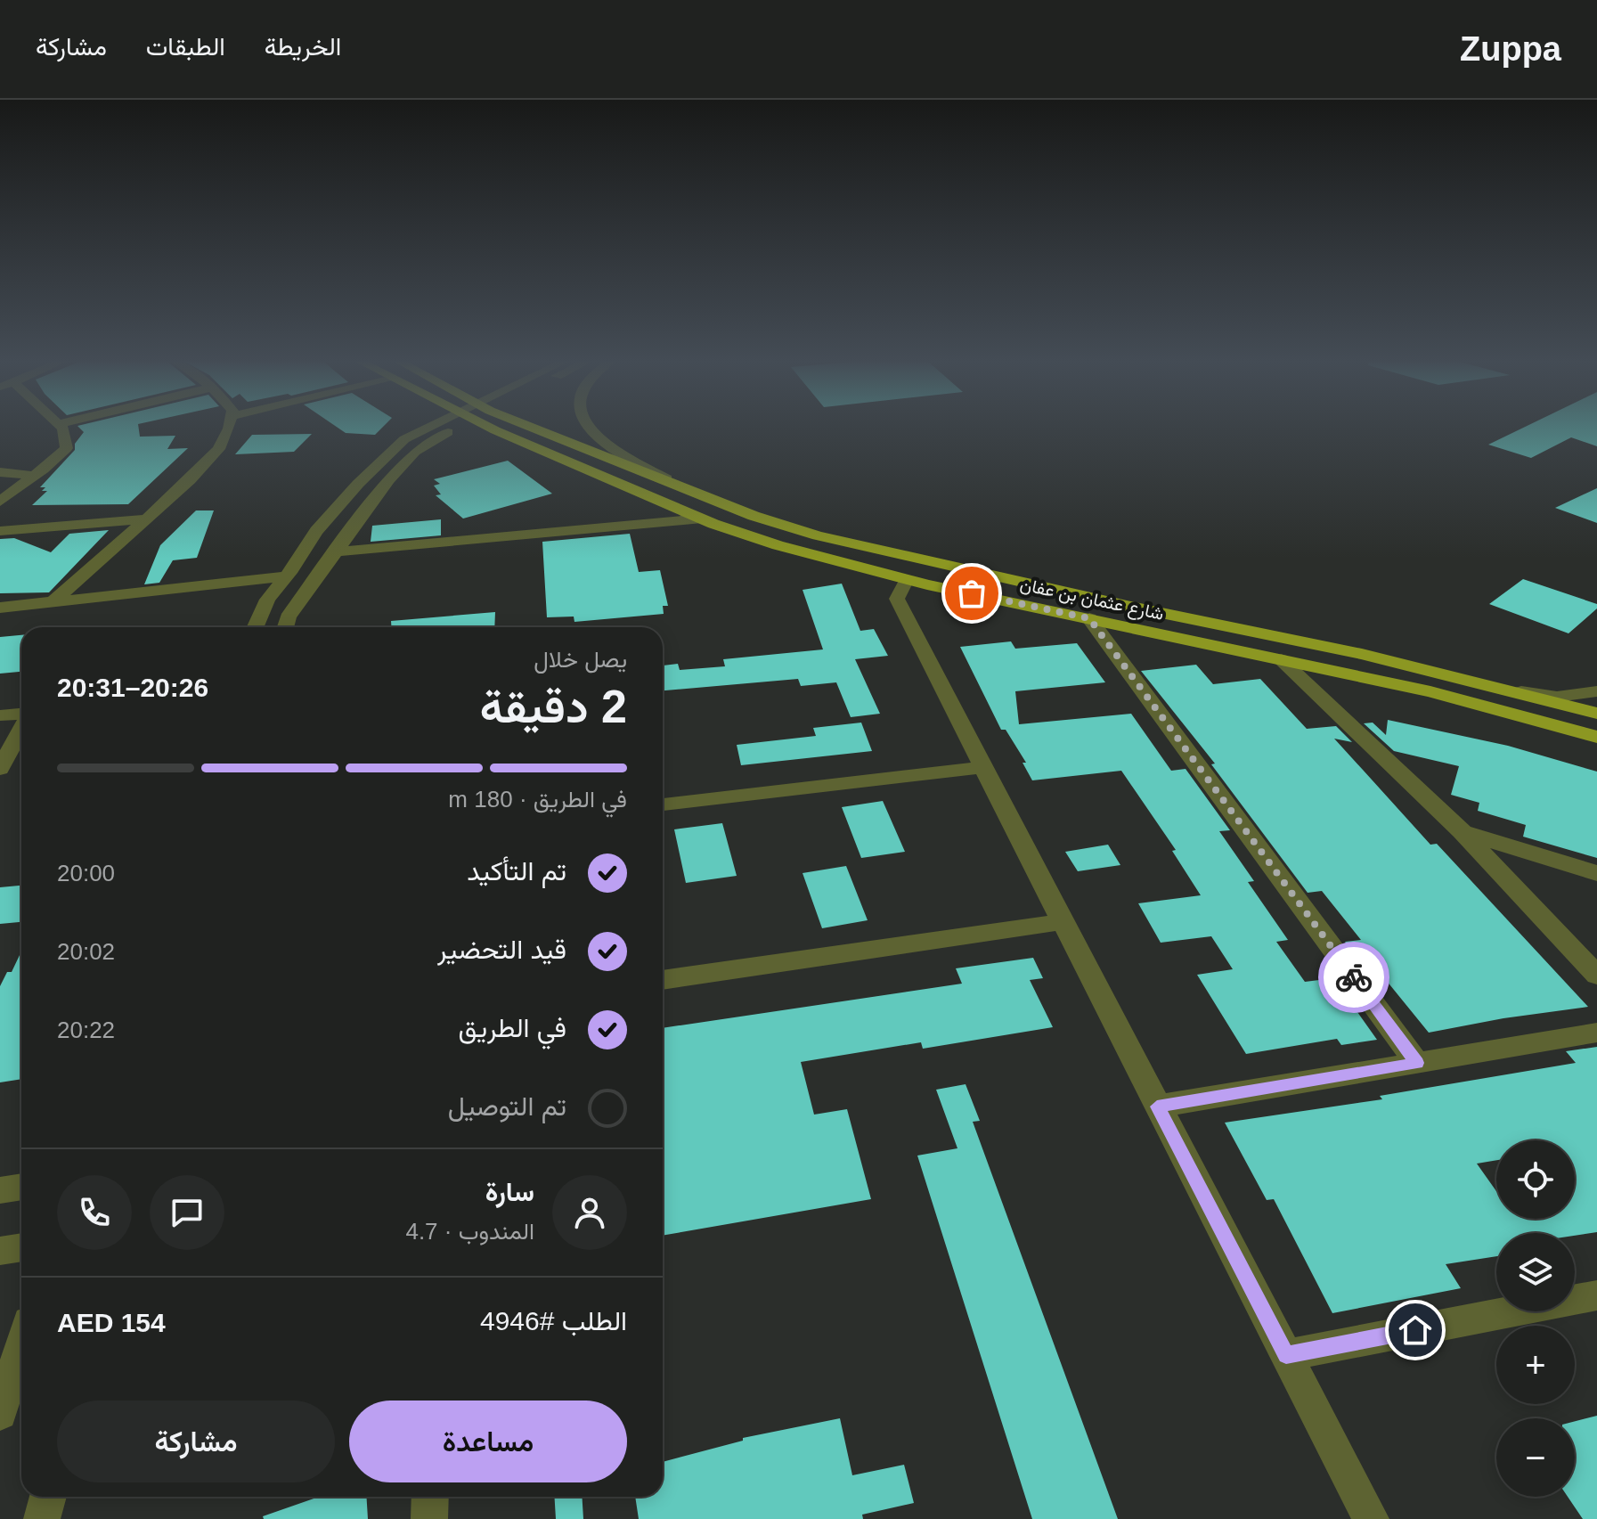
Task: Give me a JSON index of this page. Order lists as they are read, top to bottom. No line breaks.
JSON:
{"streets":{"main road":["شارع عثمان بن عفان"]},"page":{"header":"Zuppa","nav":["الخريطة","الطبقات","مشاركة"],"heading":["2 دقيقة","يصل خلال","20:26–20:31"],"panel":["سارة","المندوب · 4.7","الطلب #4946","AED 154"],"bar":"في الطريق · 180 m","list":[["تم التأكيد","20:00"],["قيد التحضير","20:02"],["في الطريق","20:22"],"تم التوصيل"],"map_buttons":["+","−"],"buttons":["مساعدة","مشاركة"]}}
